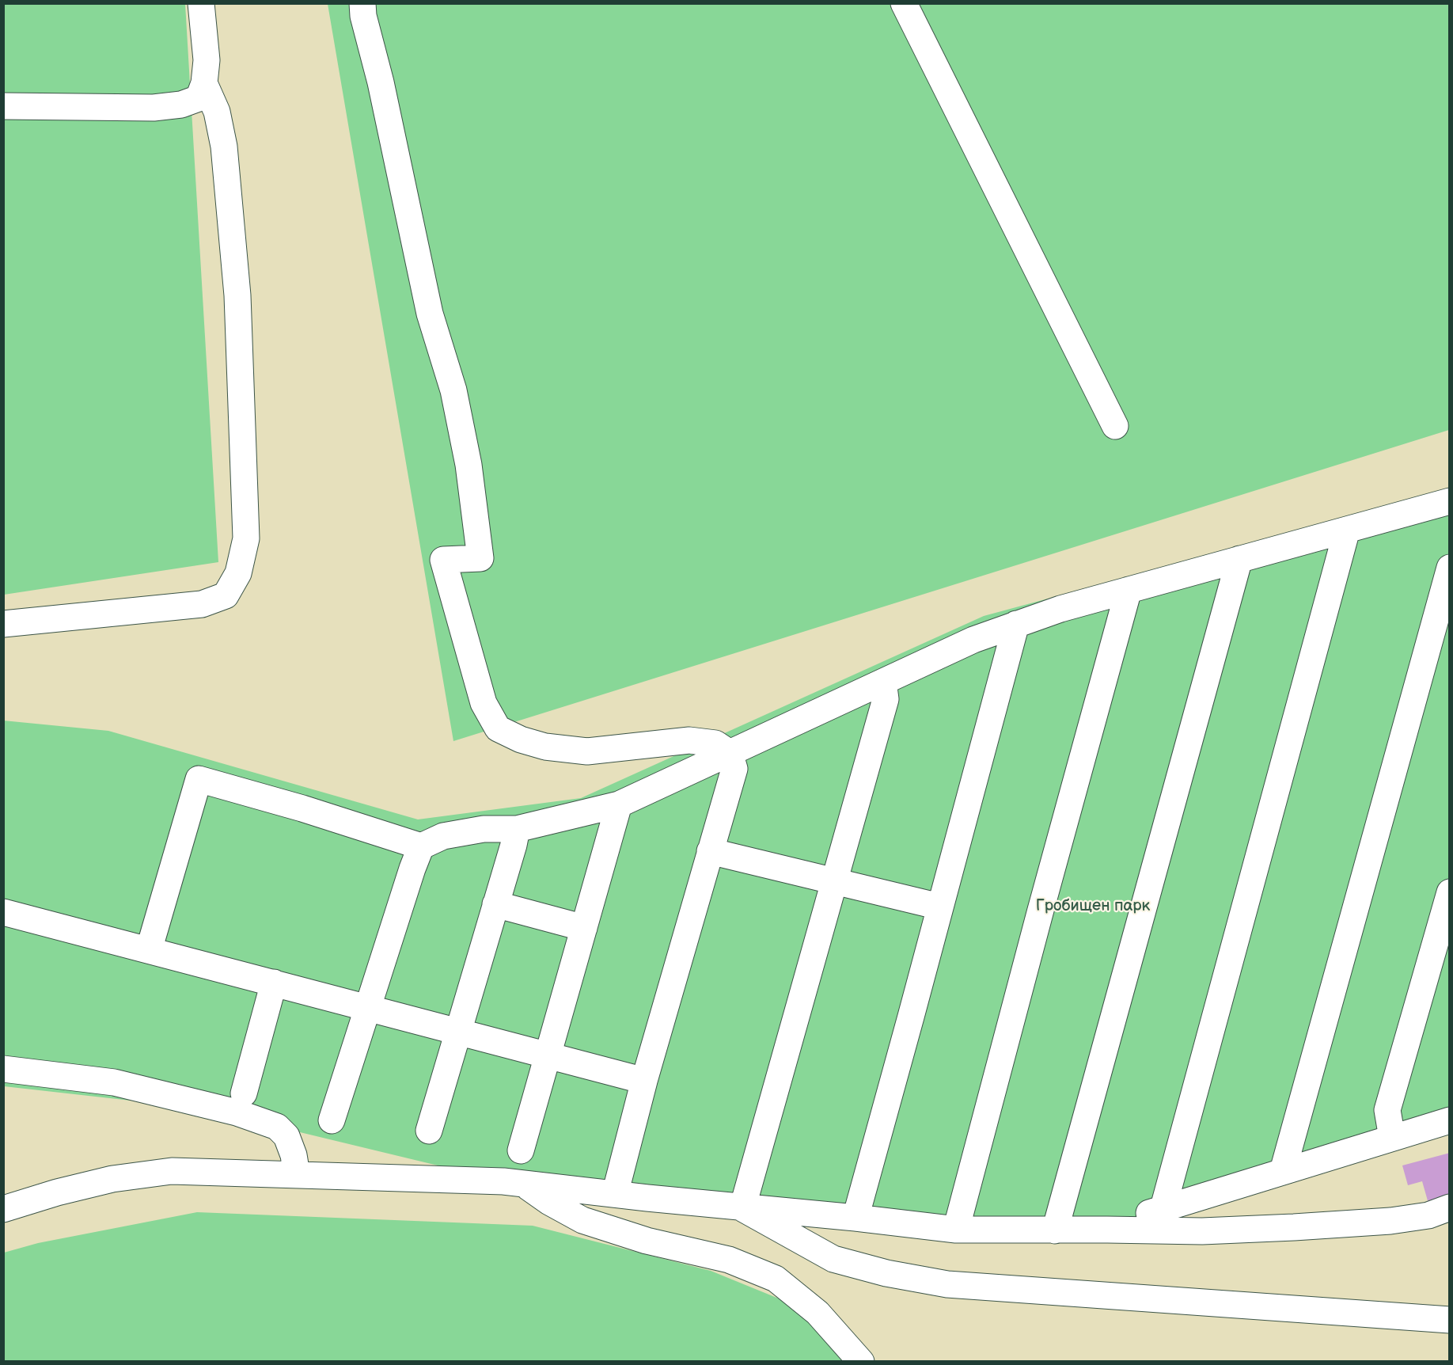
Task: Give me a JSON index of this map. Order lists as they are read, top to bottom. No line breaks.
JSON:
{"parks":["Гробищен парк"]}
